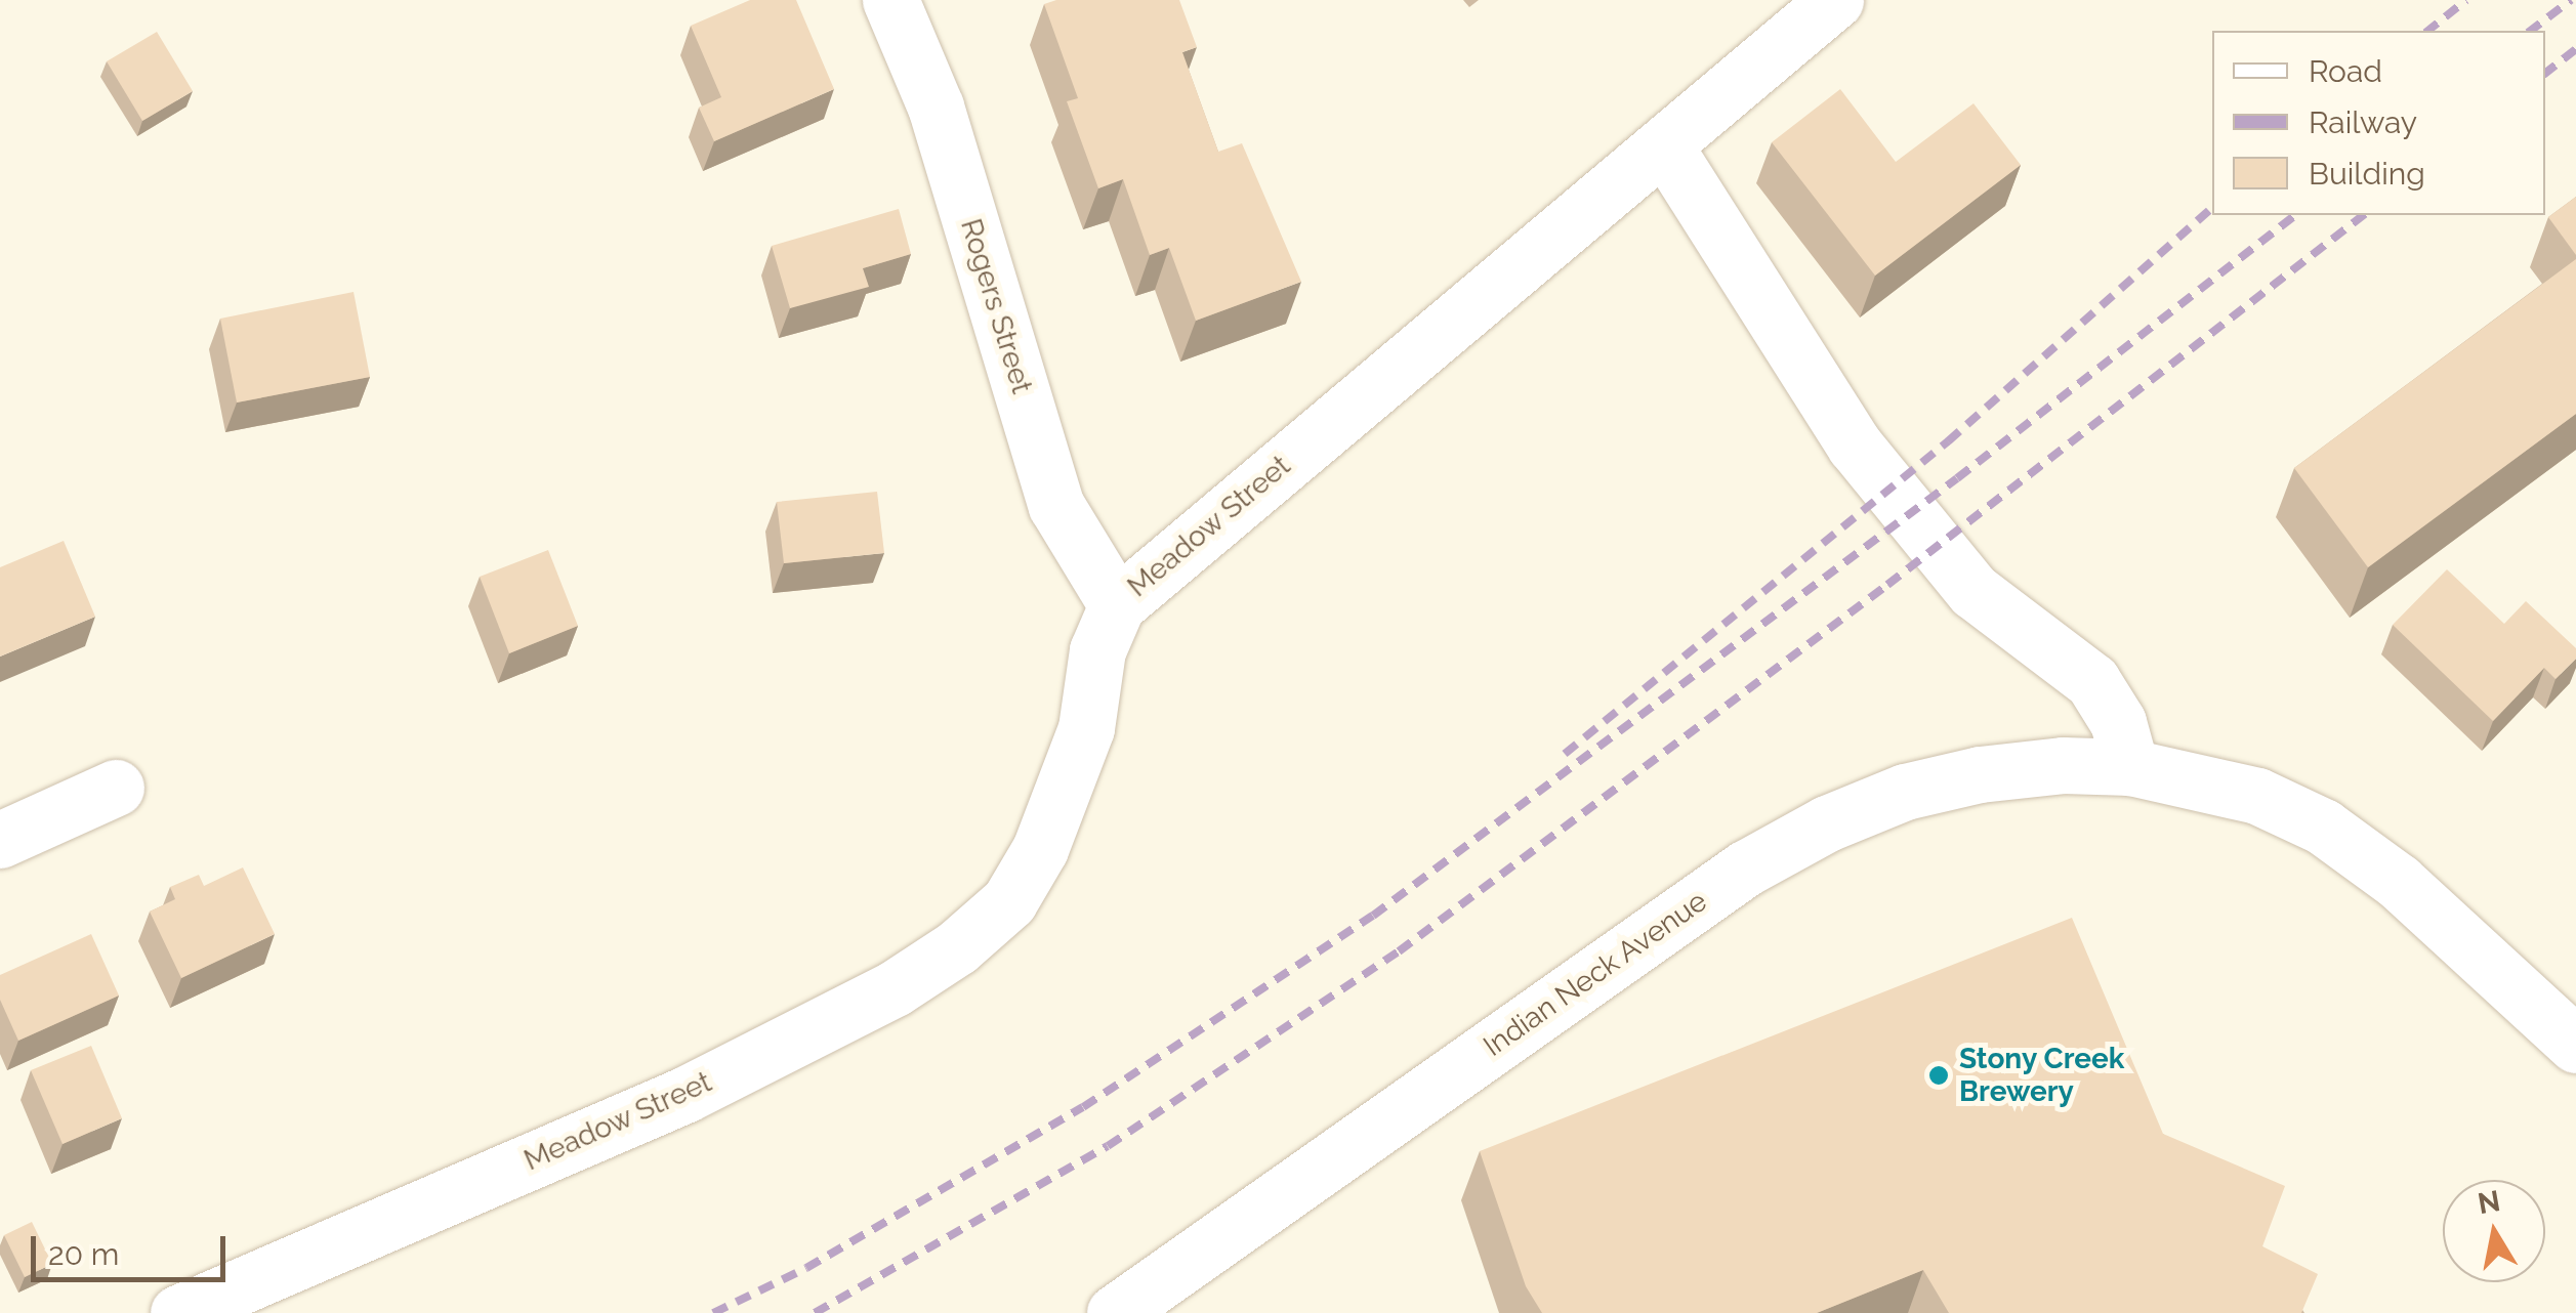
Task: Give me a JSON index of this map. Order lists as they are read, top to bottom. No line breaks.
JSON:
{"streets":{"street":["Rogers Street","Meadow Street","Indian Neck Avenue"]},"crossings":[["Rogers Street","Meadow Street"]],"places":["Stony Creek Brewery"],"legend":["Road","Railway","Building"],"scale_bar":"20 m","north":"top"}
